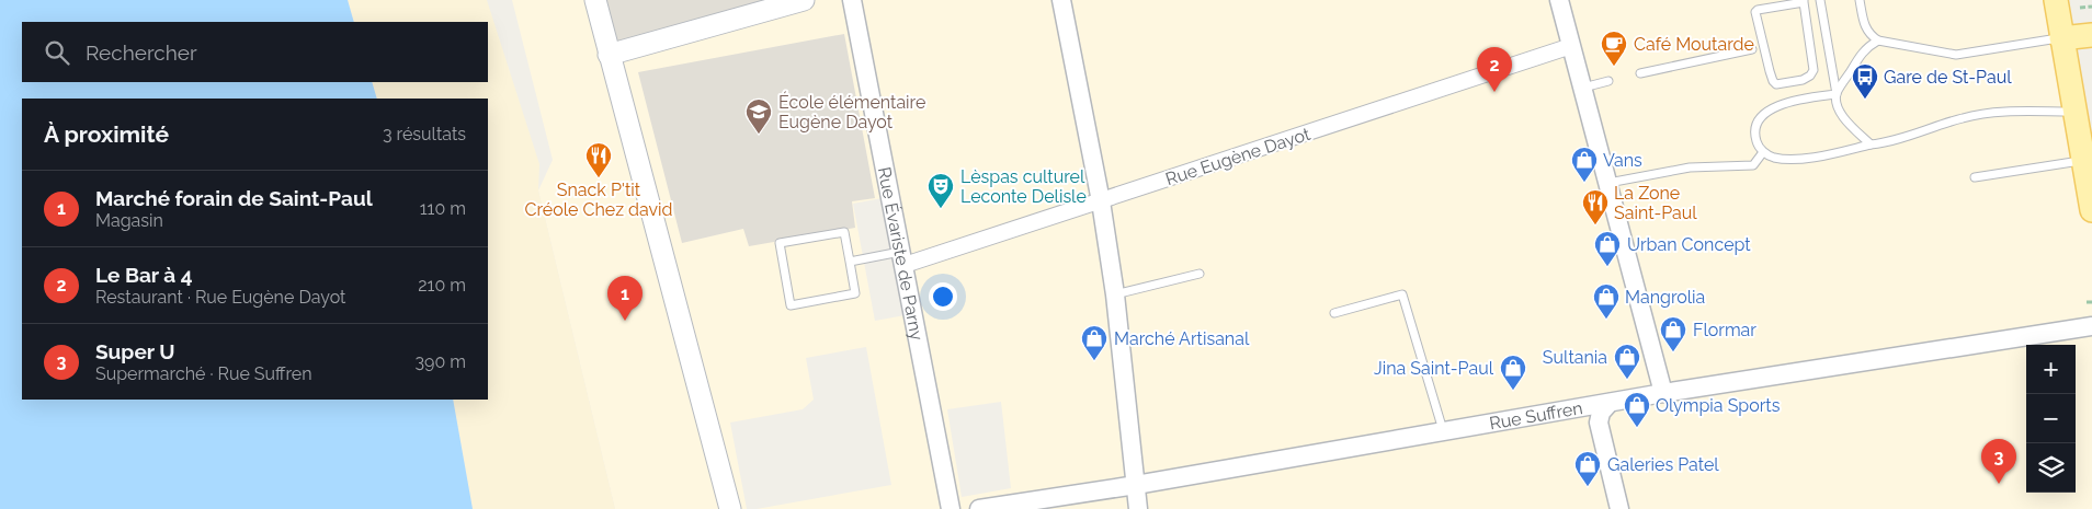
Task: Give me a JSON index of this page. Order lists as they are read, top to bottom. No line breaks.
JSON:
{"streets":{"street":["Rue Eugène Dayot","Rue Évariste de Parny","Rue Suffren"]},"crossings":[["Rue Eugène Dayot","Rue Évariste de Parny"]],"places":{"cafe":["Café Moutarde"],"bus stop":["Gare de St-Paul"],"school or university":["École élémentaire Eugène Dayot"],"restaurant":["Snack P'tit Créole Chez david","La Zone Saint-Paul"],"shop":["Vans","Urban Concept","Mangrolia","Flormar","Marché Artisanal","Sultania","Jina Saint-Paul","Olympia Sports","Galeries Patel"],"theatre":["Lèspas culturel Leconte Delisle"]},"page":{"search":"Rechercher","pins":["2","1","3"],"heading":["À proximité","3 résultats"],"list":[{"mark":"1","name":"Marché forain de Saint-Paul","note":"Magasin","value":"110 m"},{"mark":"2","name":"Le Bar à 4","note":"Restaurant · Rue Eugène Dayot","value":"210 m"},{"mark":"3","name":"Super U","note":"Supermarché · Rue Suffren","value":"390 m"}],"map_buttons":["+","−"]}}
